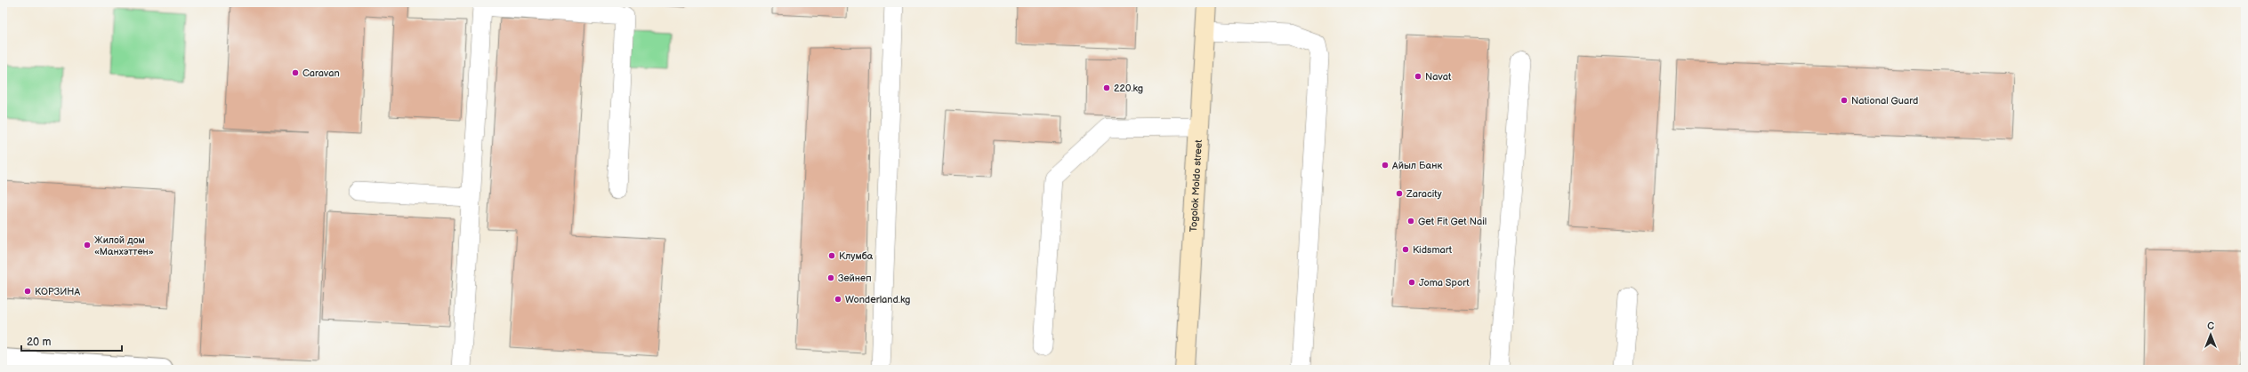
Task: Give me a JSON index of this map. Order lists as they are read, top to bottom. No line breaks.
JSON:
{"streets":{"main road":["Togolok Moldo street"]},"places":["Caravan","Navat","220.kg","National Guard","Айыл Банк","Zaracity","Get Fit Get Nail","Жилой дом «Манхэттен»","Kidsmart","Клумба","Зейнеп","Joma Sport","КОРЗИНА","Wonderland.kg"],"scale_bar":"20 m","north":"top"}
